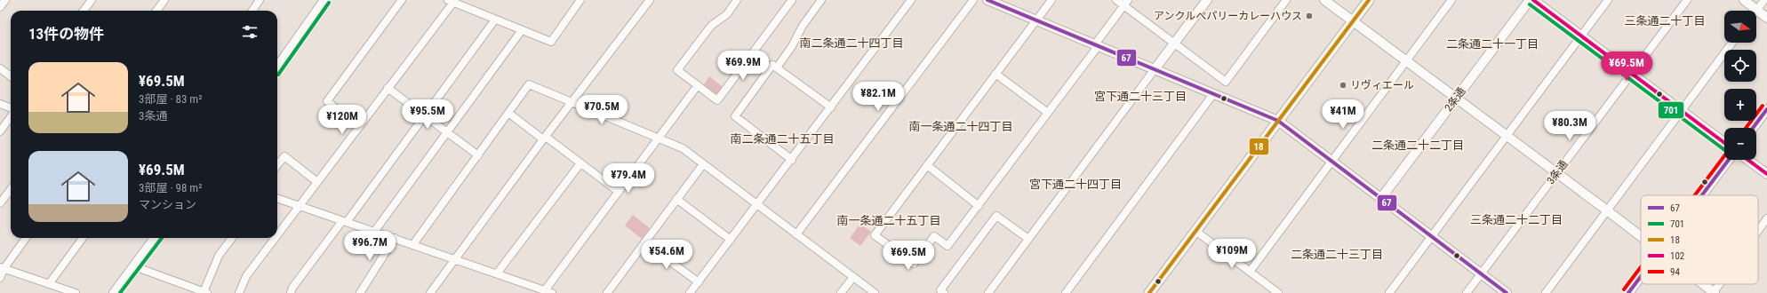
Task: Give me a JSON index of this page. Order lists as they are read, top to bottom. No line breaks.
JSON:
{"streets":{"street":["2条通","3条通"]},"districts":["三条通二十丁目","南二条通二十四丁目","二条通二十一丁目","宮下通二十三丁目","南一条通二十四丁目","南二条通二十五丁目","二条通二十二丁目","宮下通二十四丁目","三条通二十二丁目","南一条通二十五丁目","二条通二十三丁目"],"places":["アンクルぺパリーカレーハウス","リヴィエール"],"lines":["transit line 67","transit line 18","transit line 102","transit line 701","transit line 94"],"legend":["67","701","18","102","94"],"north":"right","page":{"map_buttons":["+","−"],"heading":"13件の物件","price":["¥69.9M","¥69.5M","¥82.1M","¥70.5M","¥95.5M","¥41M","¥120M","¥80.3M","¥79.4M","¥96.7M","¥109M","¥54.6M","¥69.5M"],"list":[{"name":"¥69.5M","note":"3部屋 · 83 m² · 3条通"},{"name":"¥69.5M","note":"3部屋 · 98 m² · マンション"}]}}
